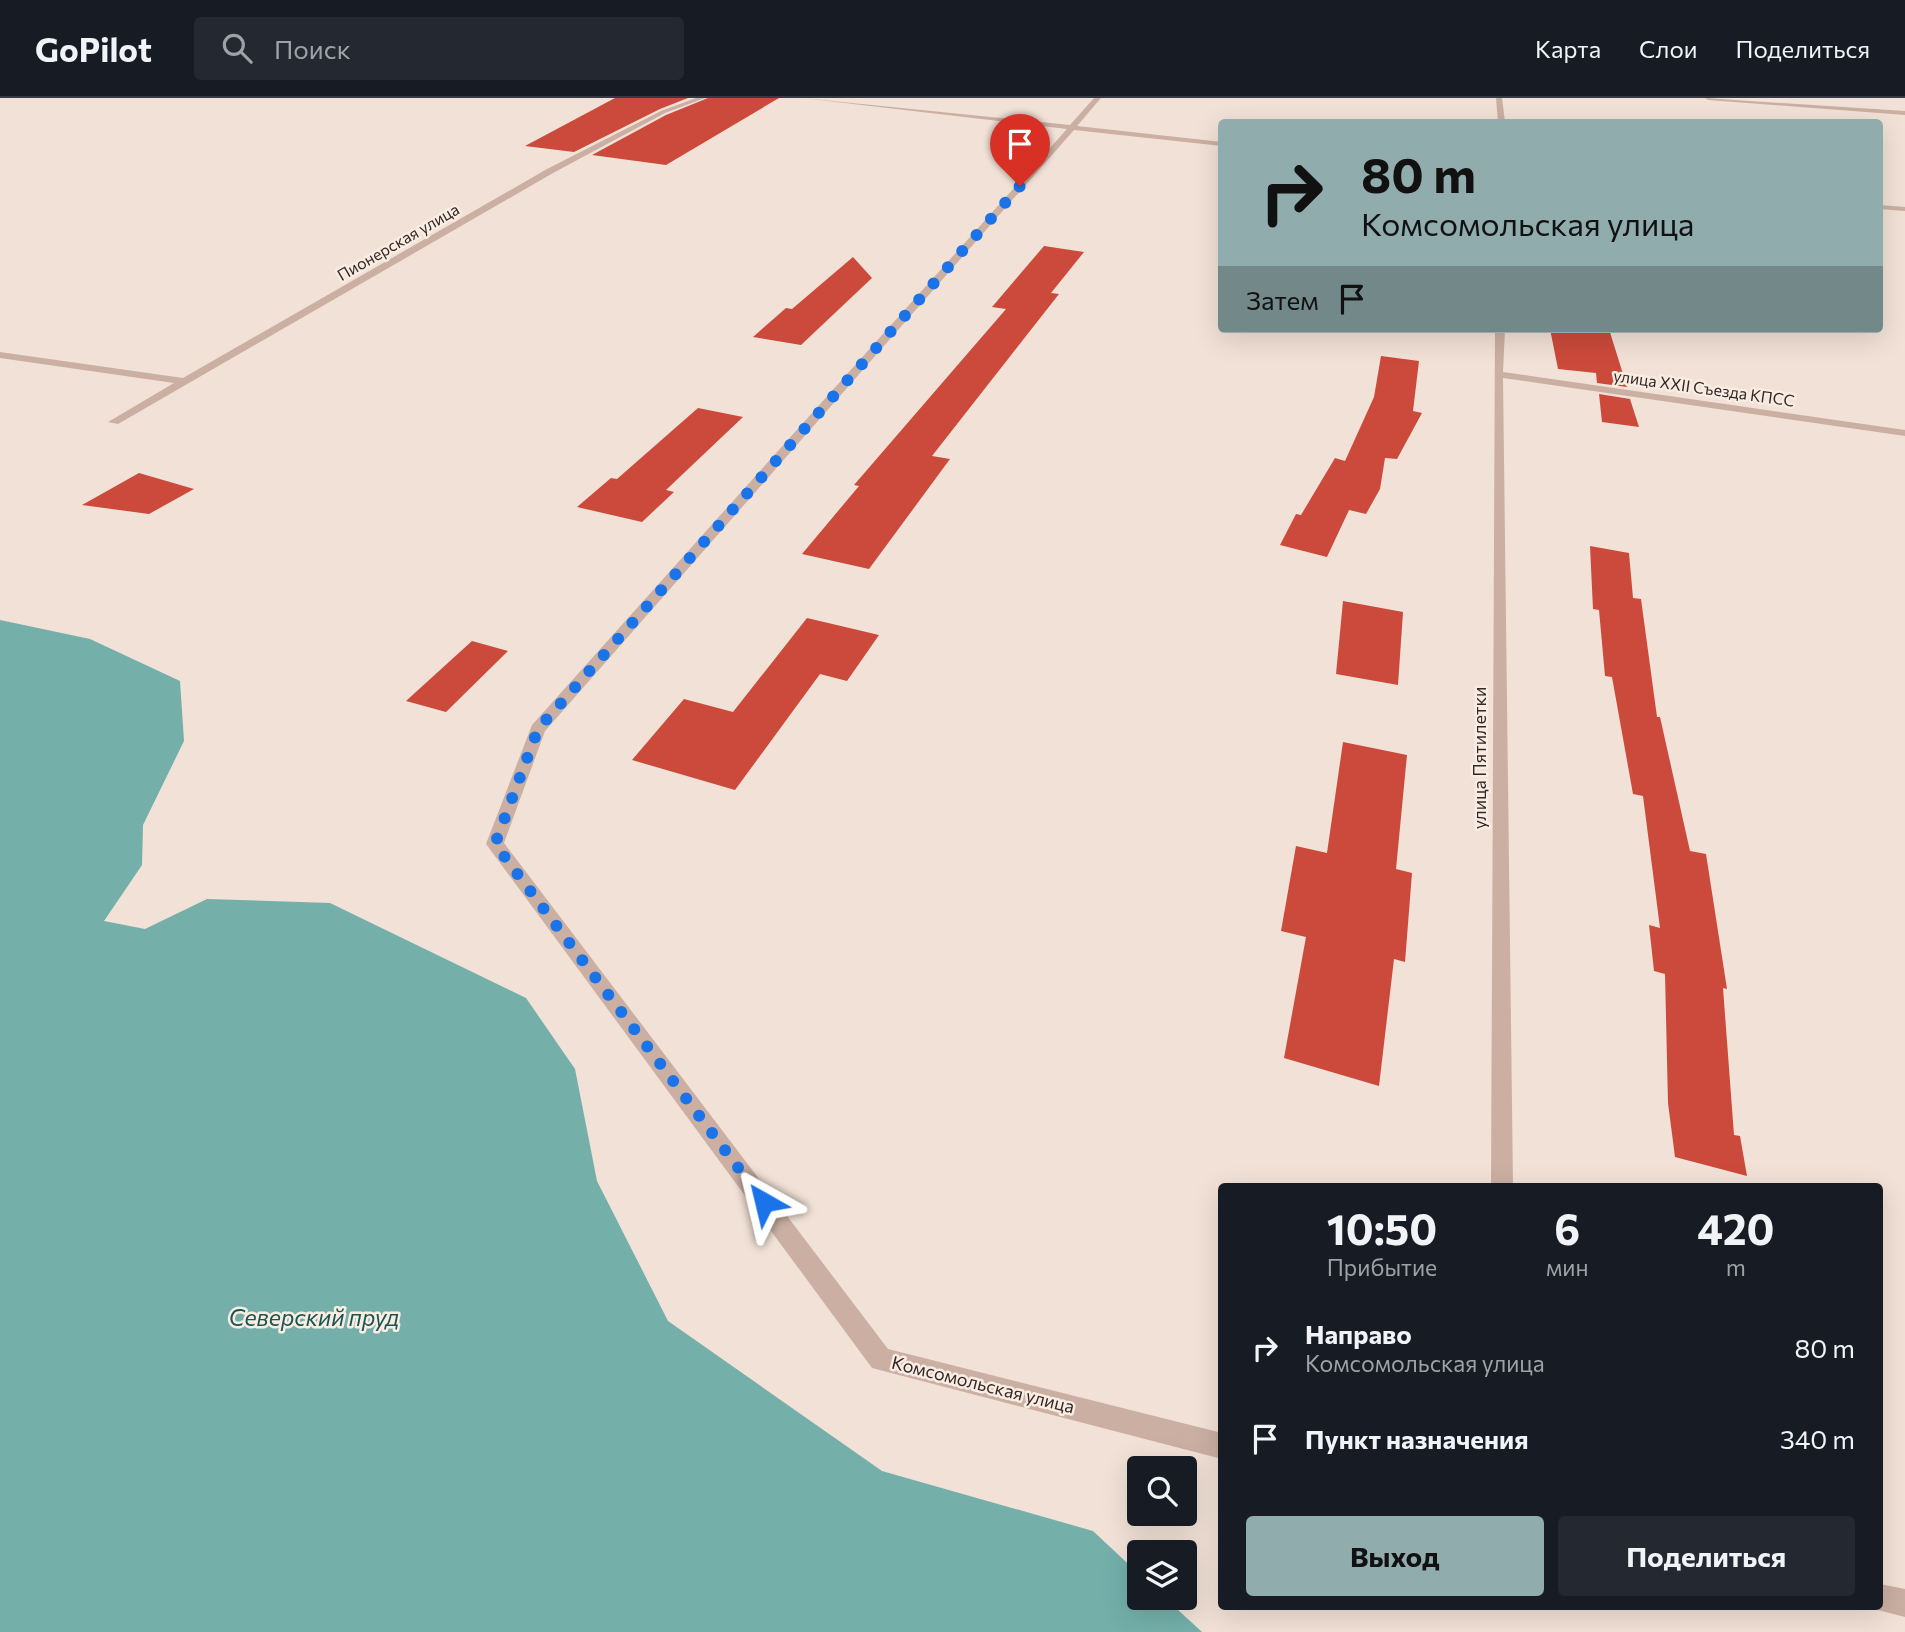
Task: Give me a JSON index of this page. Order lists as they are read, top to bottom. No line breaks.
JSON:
{"streets":{"street":["Пионерская улица","улица XXII Съезда КПСС","улица Пятилетки","Комсомольская улица"]},"crossings":[["улица XXII Съезда КПСС","улица Пятилетки"]],"water":["Северский пруд"],"page":{"header":"GoPilot","search":"Поиск","nav":["Карта","Слои","Поделиться"],"turn":["80 m","Комсомольская улица"],"then":"Затем","eta":["10:50","Прибытие","6","мин","420","m"],"list":[{"name":"Направо","note":"Комсомольская улица","value":"80 m"},{"name":"Пункт назначения","value":"340 m"}],"buttons":["Выход","Поделиться"]}}
